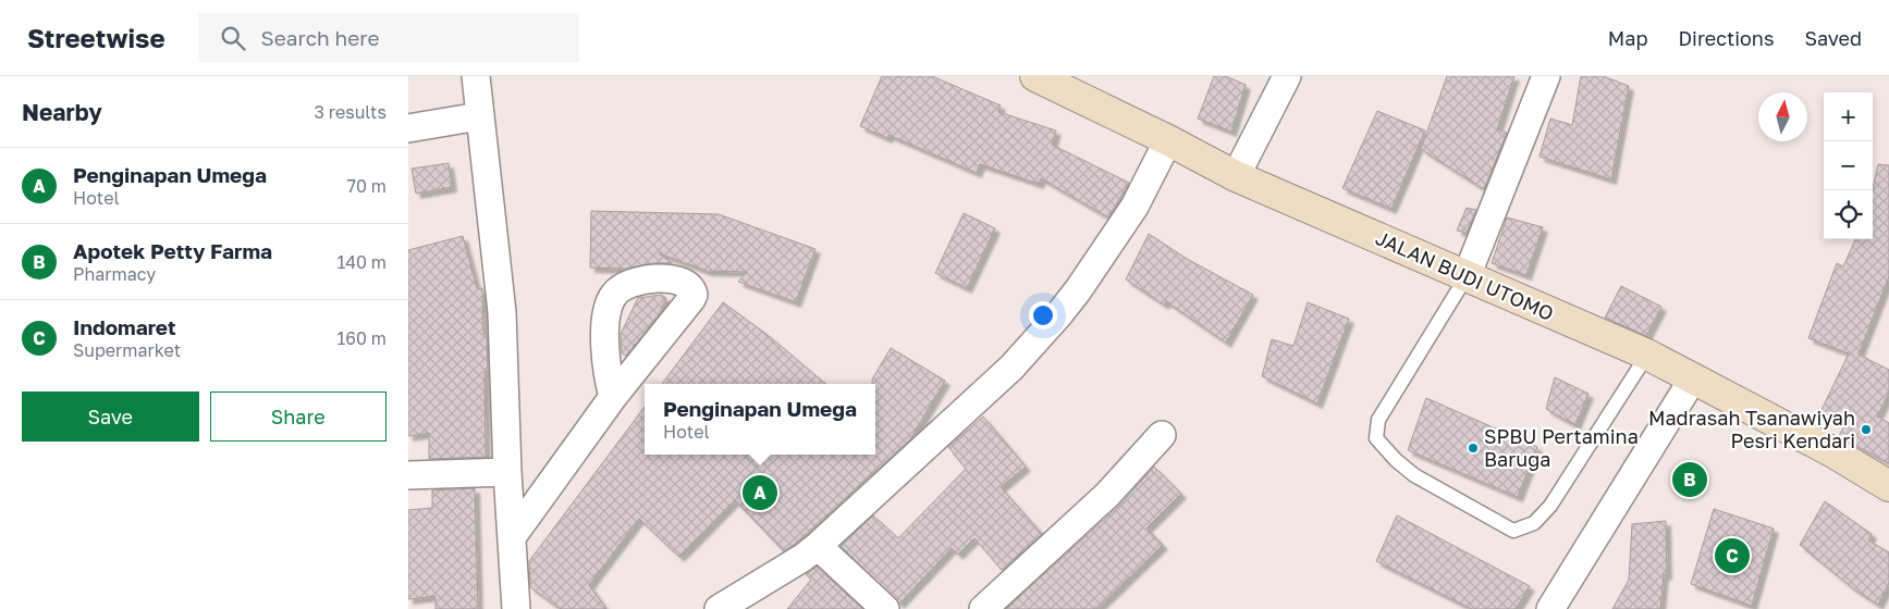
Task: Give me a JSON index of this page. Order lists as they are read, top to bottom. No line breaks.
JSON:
{"streets":{"main road":["JALAN BUDI UTOMO"]},"places":["Madrasah Tsanawiyah Pesri Kendari","SPBU Pertamina Baruga"],"north":"top","page":{"header":"Streetwise","search":"Search here","nav":["Map","Directions","Saved"],"heading":["Nearby","3 results"],"map_buttons":["+","−"],"list":[{"mark":"A","name":"Penginapan Umega","note":"Hotel","value":"70 m"},{"mark":"B","name":"Apotek Petty Farma","note":"Pharmacy","value":"140 m"},{"mark":"C","name":"Indomaret","note":"Supermarket","value":"160 m"}],"buttons":["Save","Share"],"popup":["Penginapan Umega","Hotel"],"pins":["B","A","C"]}}
